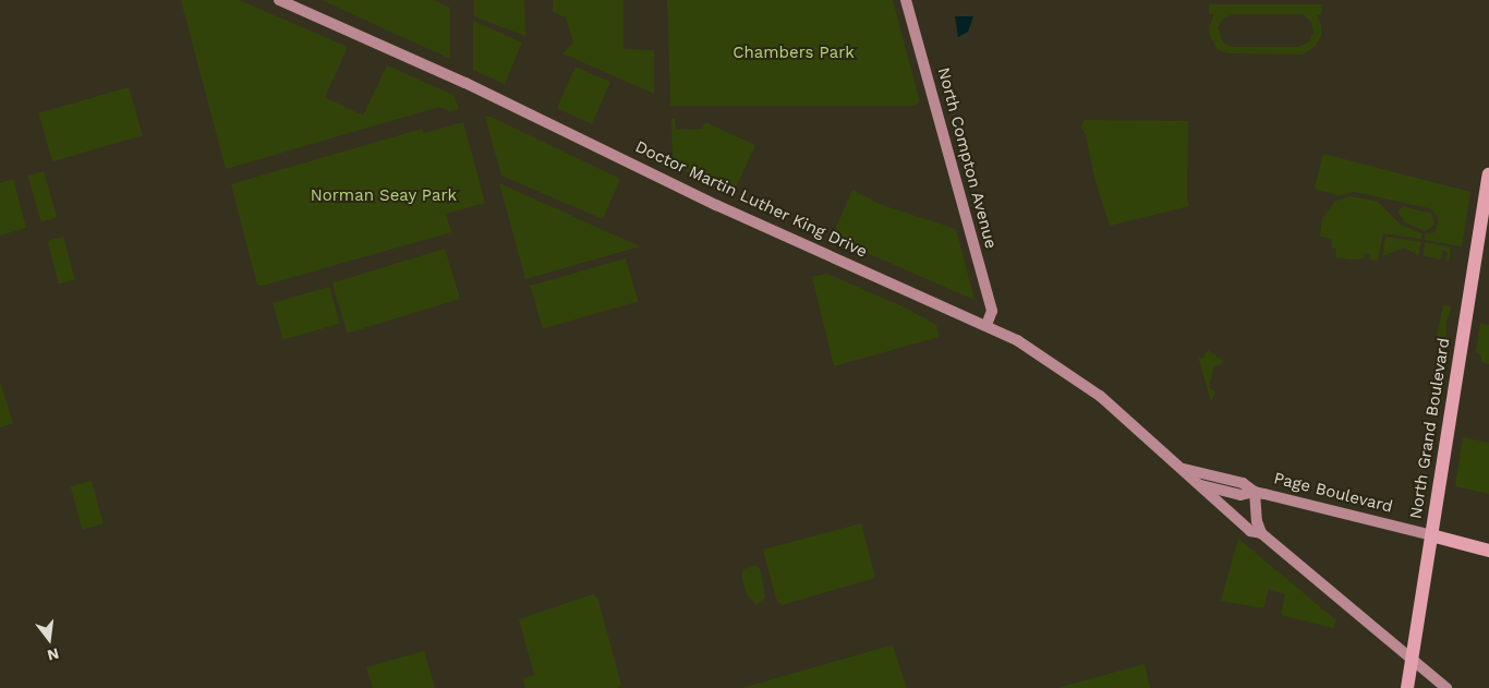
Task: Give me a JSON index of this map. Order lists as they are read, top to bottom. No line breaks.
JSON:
{"streets":{"main road":["North Compton Avenue","Doctor Martin Luther King Drive","North Grand Boulevard","Page Boulevard"]},"crossings":[["North Compton Avenue","Doctor Martin Luther King Drive"],["Doctor Martin Luther King Drive","North Grand Boulevard"],["Doctor Martin Luther King Drive","Page Boulevard"],["North Grand Boulevard","Page Boulevard"]],"parks":["Chambers Park","Norman Seay Park"],"north":"bottom"}
